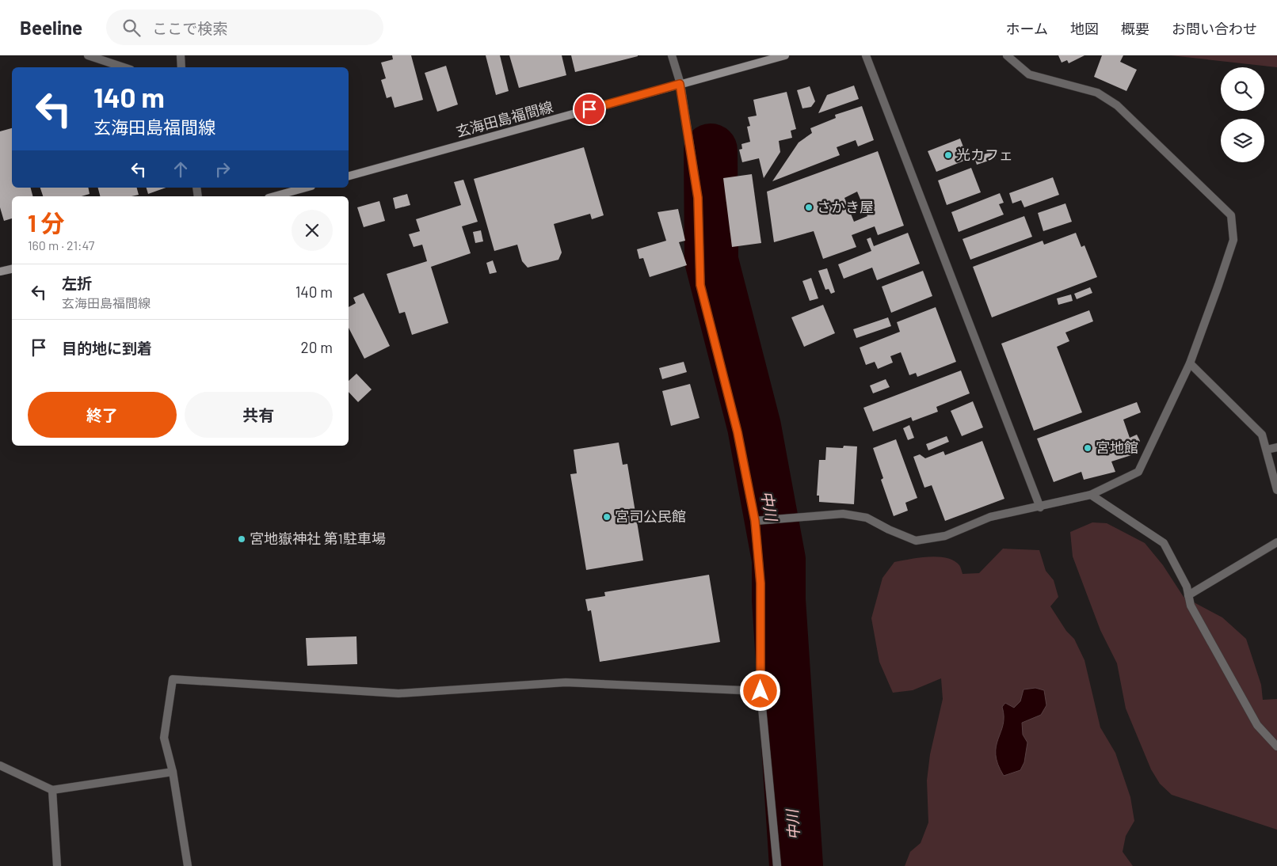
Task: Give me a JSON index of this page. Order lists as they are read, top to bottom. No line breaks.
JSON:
{"streets":{"main road":["玄海田島福間線"]},"water":["中川"],"places":["光カフェ","さかき屋","宮地館","宮司公民館","宮地嶽神社 第1駐車場"],"page":{"header":"Beeline","search":"ここで検索","nav":["ホーム","地図","概要","お問い合わせ"],"turn":["140 m","玄海田島福間線"],"heading":["1 分","160 m · 21:47"],"list":[{"name":"左折","note":"玄海田島福間線","value":"140 m"},{"name":"目的地に到着","value":"20 m"}],"buttons":["終了","共有"]}}
